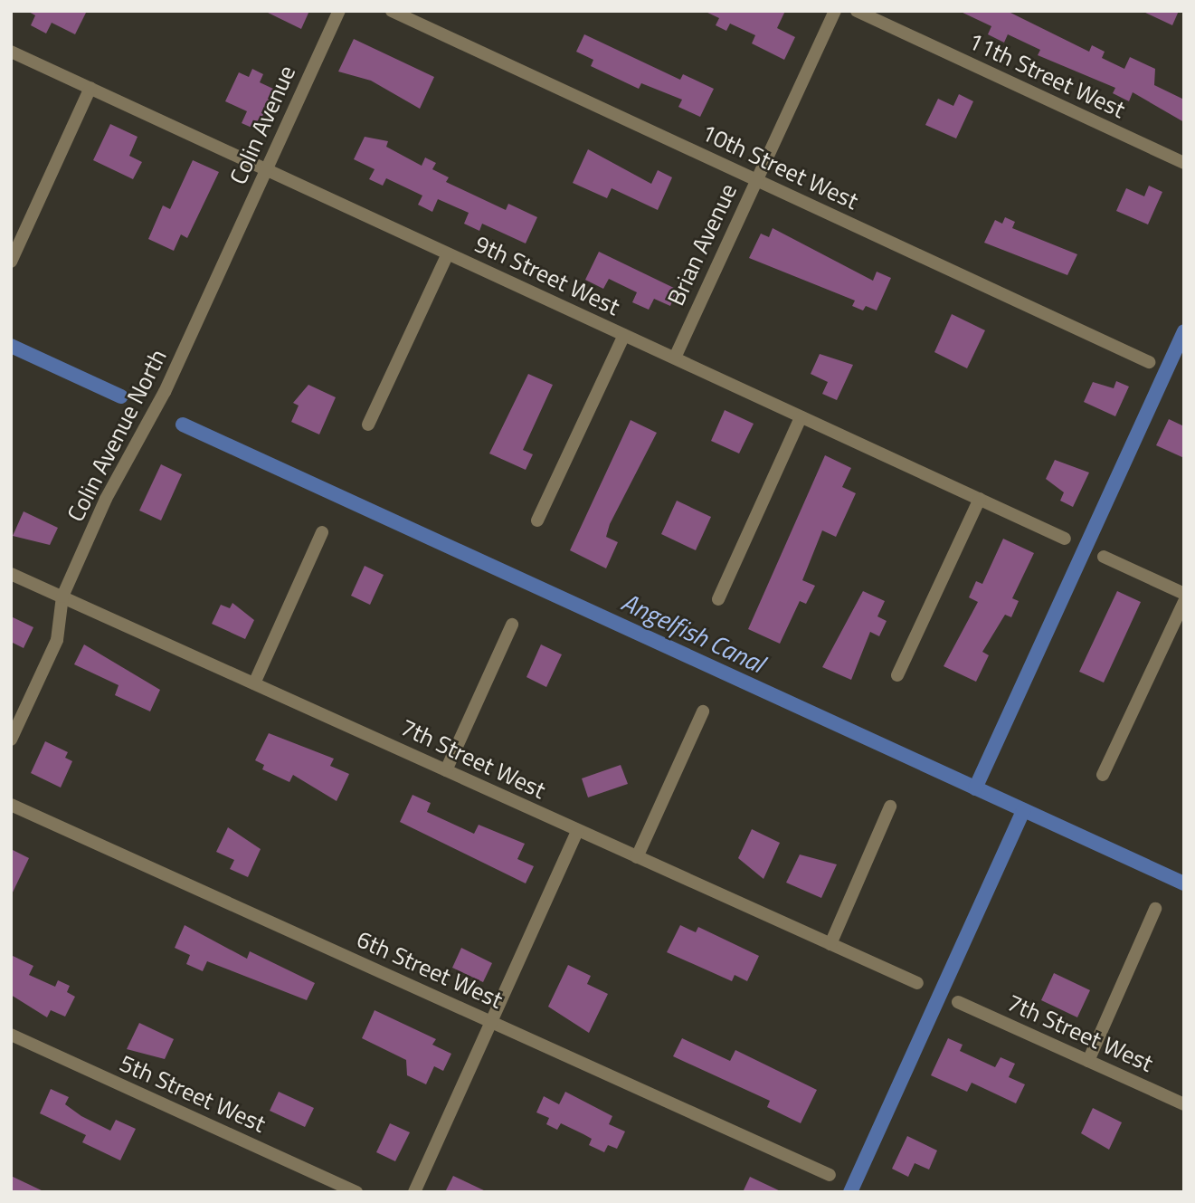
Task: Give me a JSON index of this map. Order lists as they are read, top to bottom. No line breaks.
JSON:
{"streets":{"street":["11th Street West","Colin Avenue","10th Street West","Brian Avenue","9th Street West","Colin Avenue North","7th Street West","6th Street West","5th Street West"]},"crossings":[["Colin Avenue","9th Street West"],["Colin Avenue","Colin Avenue North"],["10th Street West","Brian Avenue"],["Brian Avenue","9th Street West"],["Colin Avenue North","7th Street West"]],"water":["Angelfish Canal"]}
